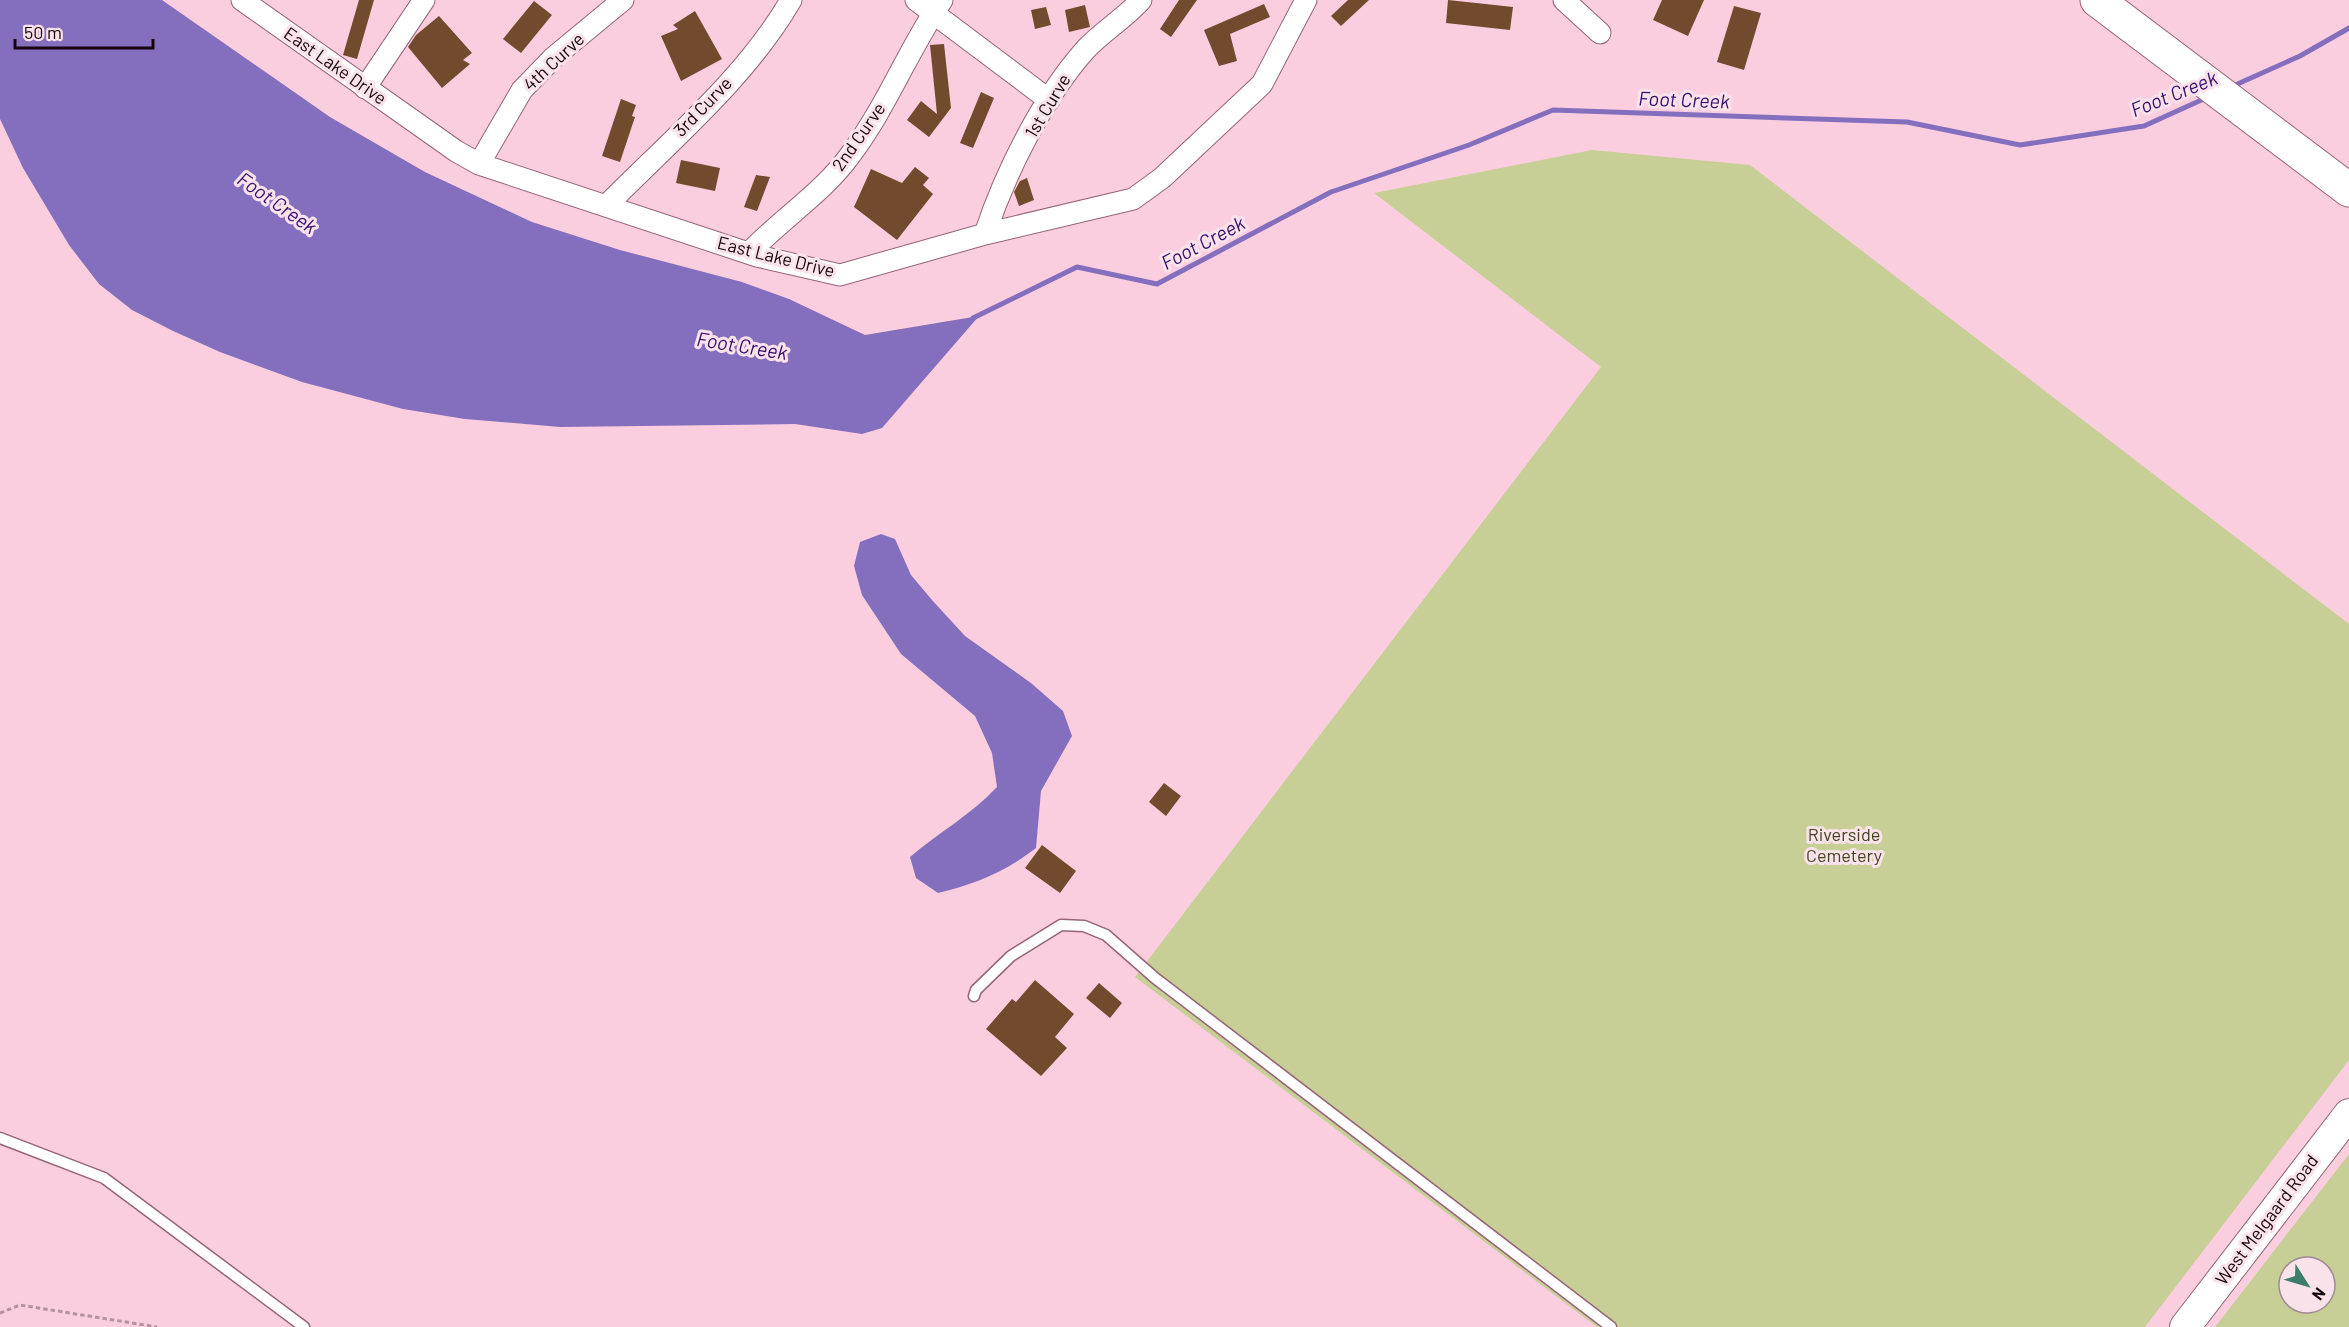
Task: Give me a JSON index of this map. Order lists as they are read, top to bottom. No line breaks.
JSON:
{"streets":{"main road":["West Melgaard Road"],"street":["4th Curve","East Lake Drive","1st Curve","3rd Curve","2nd Curve"]},"crossings":[["4th Curve","East Lake Drive"],["East Lake Drive","1st Curve"],["East Lake Drive","3rd Curve"],["East Lake Drive","2nd Curve"]],"water":["Foot Creek"],"parks":["Riverside Cemetery"],"scale_bar":"50 m","north":"bottom right"}
